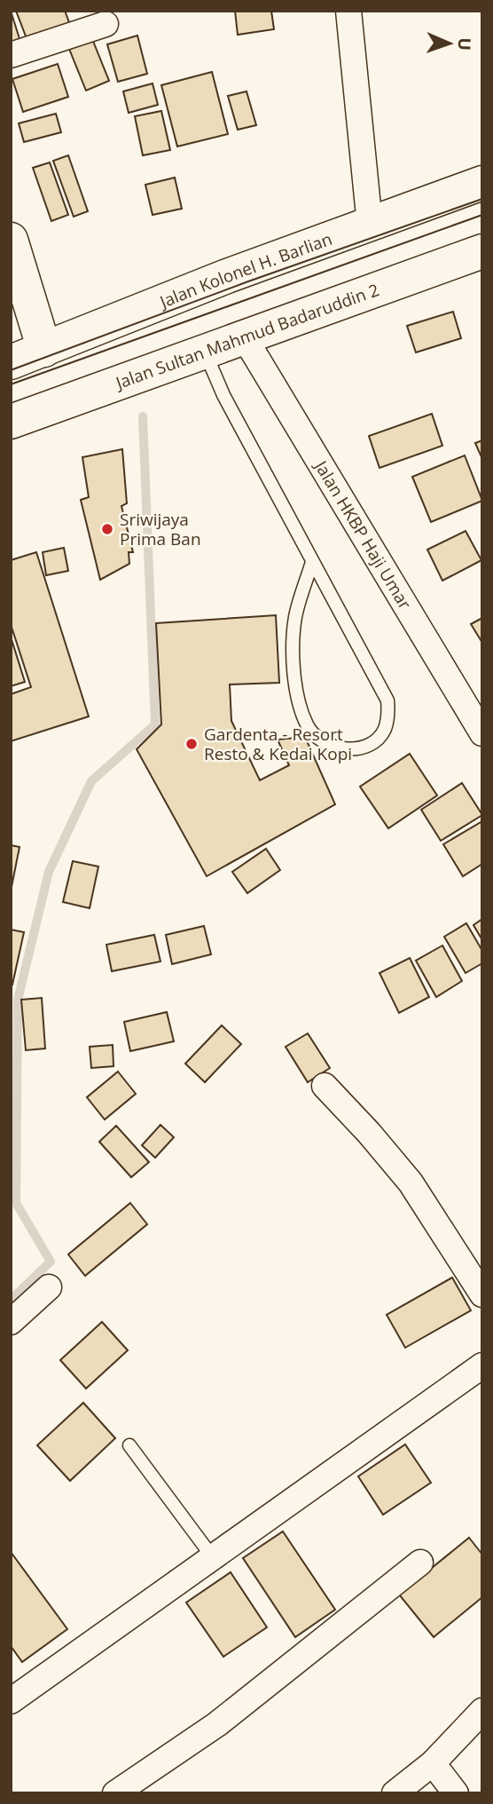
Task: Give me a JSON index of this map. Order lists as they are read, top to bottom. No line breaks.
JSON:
{"streets":{"main road":["Jalan Kolonel H. Barlian","Jalan Sultan Mahmud Badaruddin 2"],"street":["Jalan HKBP Haji Umar"]},"crossings":[["Jalan Sultan Mahmud Badaruddin 2","Jalan HKBP Haji Umar"]],"places":["Sriwijaya Prima Ban","Gardenta - Resort Resto & Kedai Kopi"],"north":"right"}
